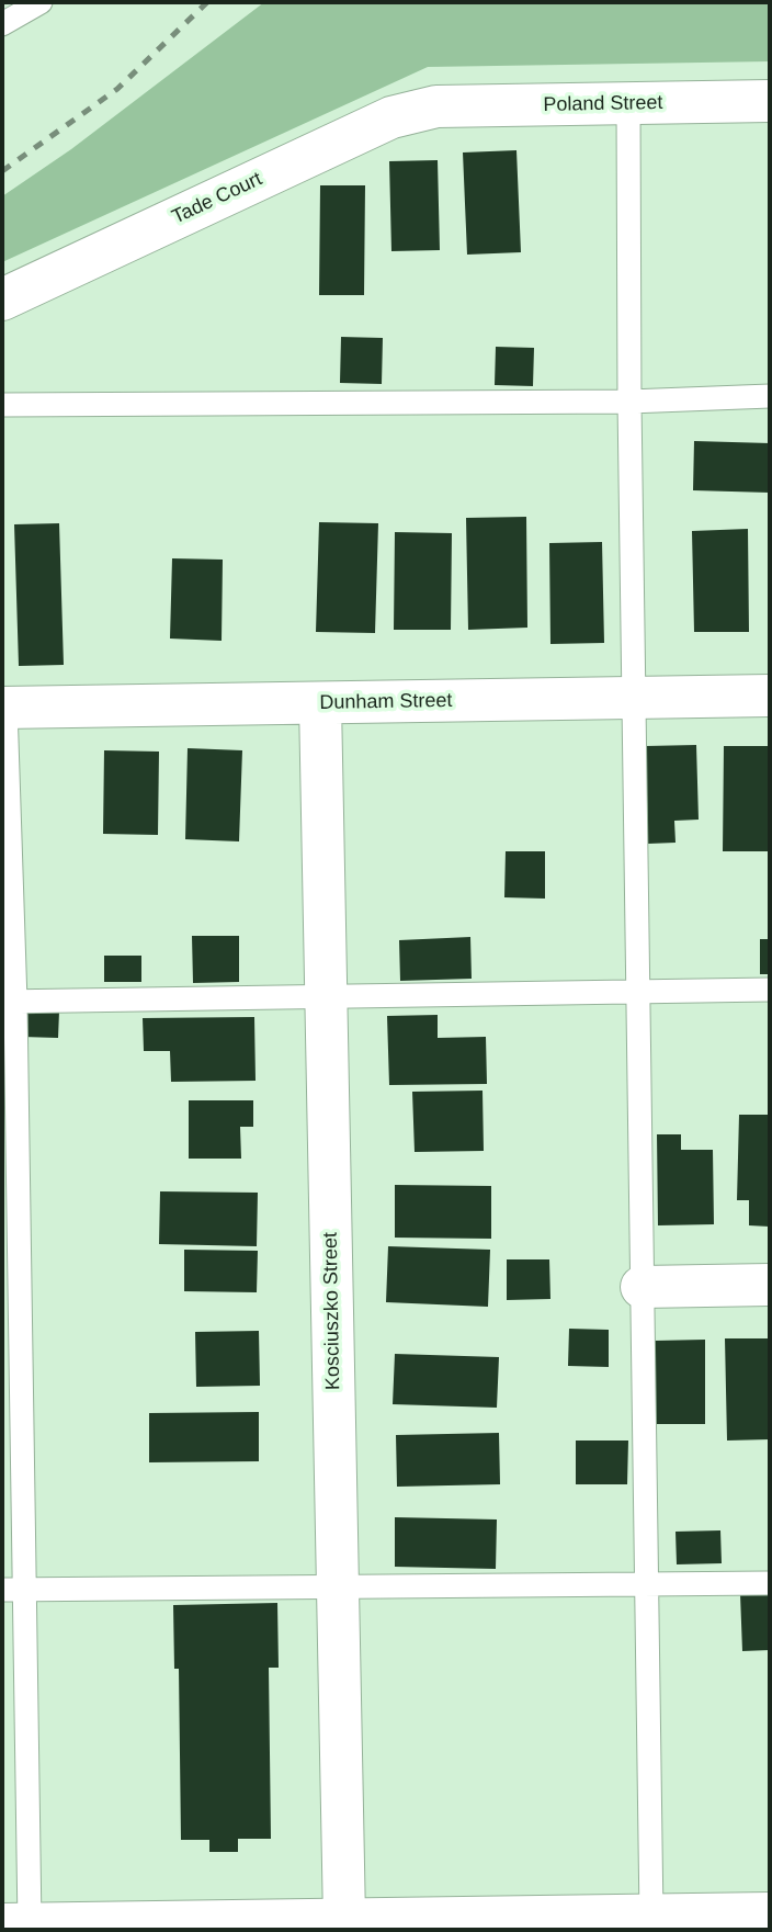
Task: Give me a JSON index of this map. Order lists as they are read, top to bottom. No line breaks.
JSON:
{"streets":{"street":["Poland Street","Tade Court","Dunham Street","Kosciuszko Street"]},"crossings":[["Poland Street","Tade Court"],["Dunham Street","Kosciuszko Street"]]}
